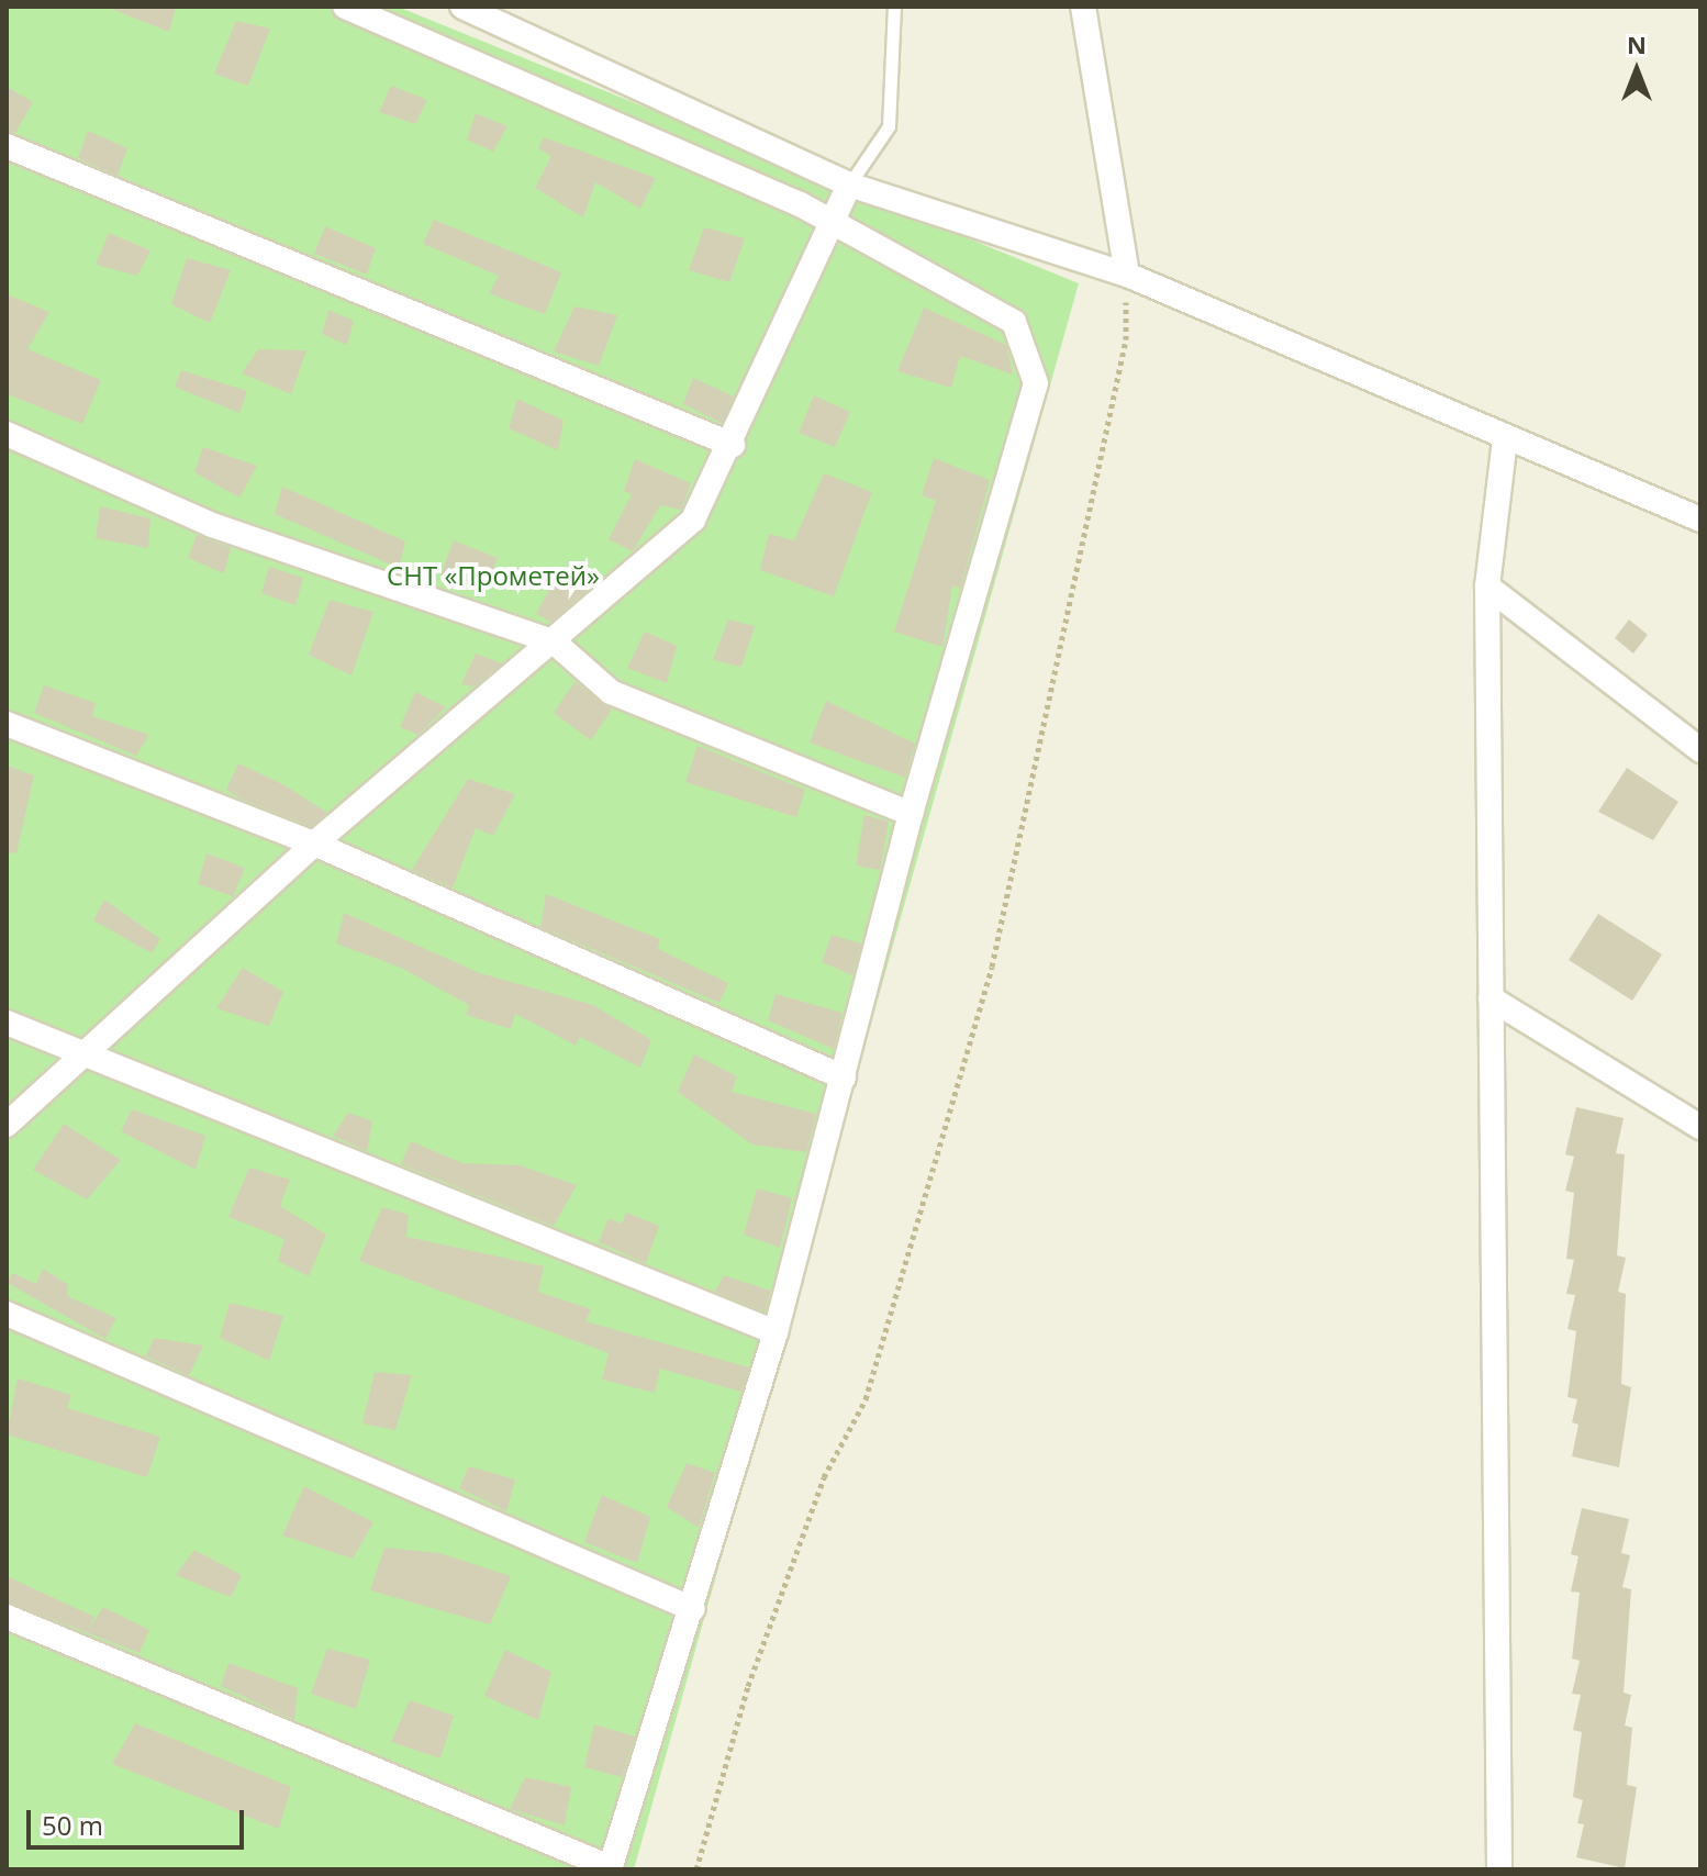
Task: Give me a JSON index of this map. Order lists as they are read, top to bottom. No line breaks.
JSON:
{"parks":["СНТ «Прометей»"],"scale_bar":"50 m","north":"top"}
